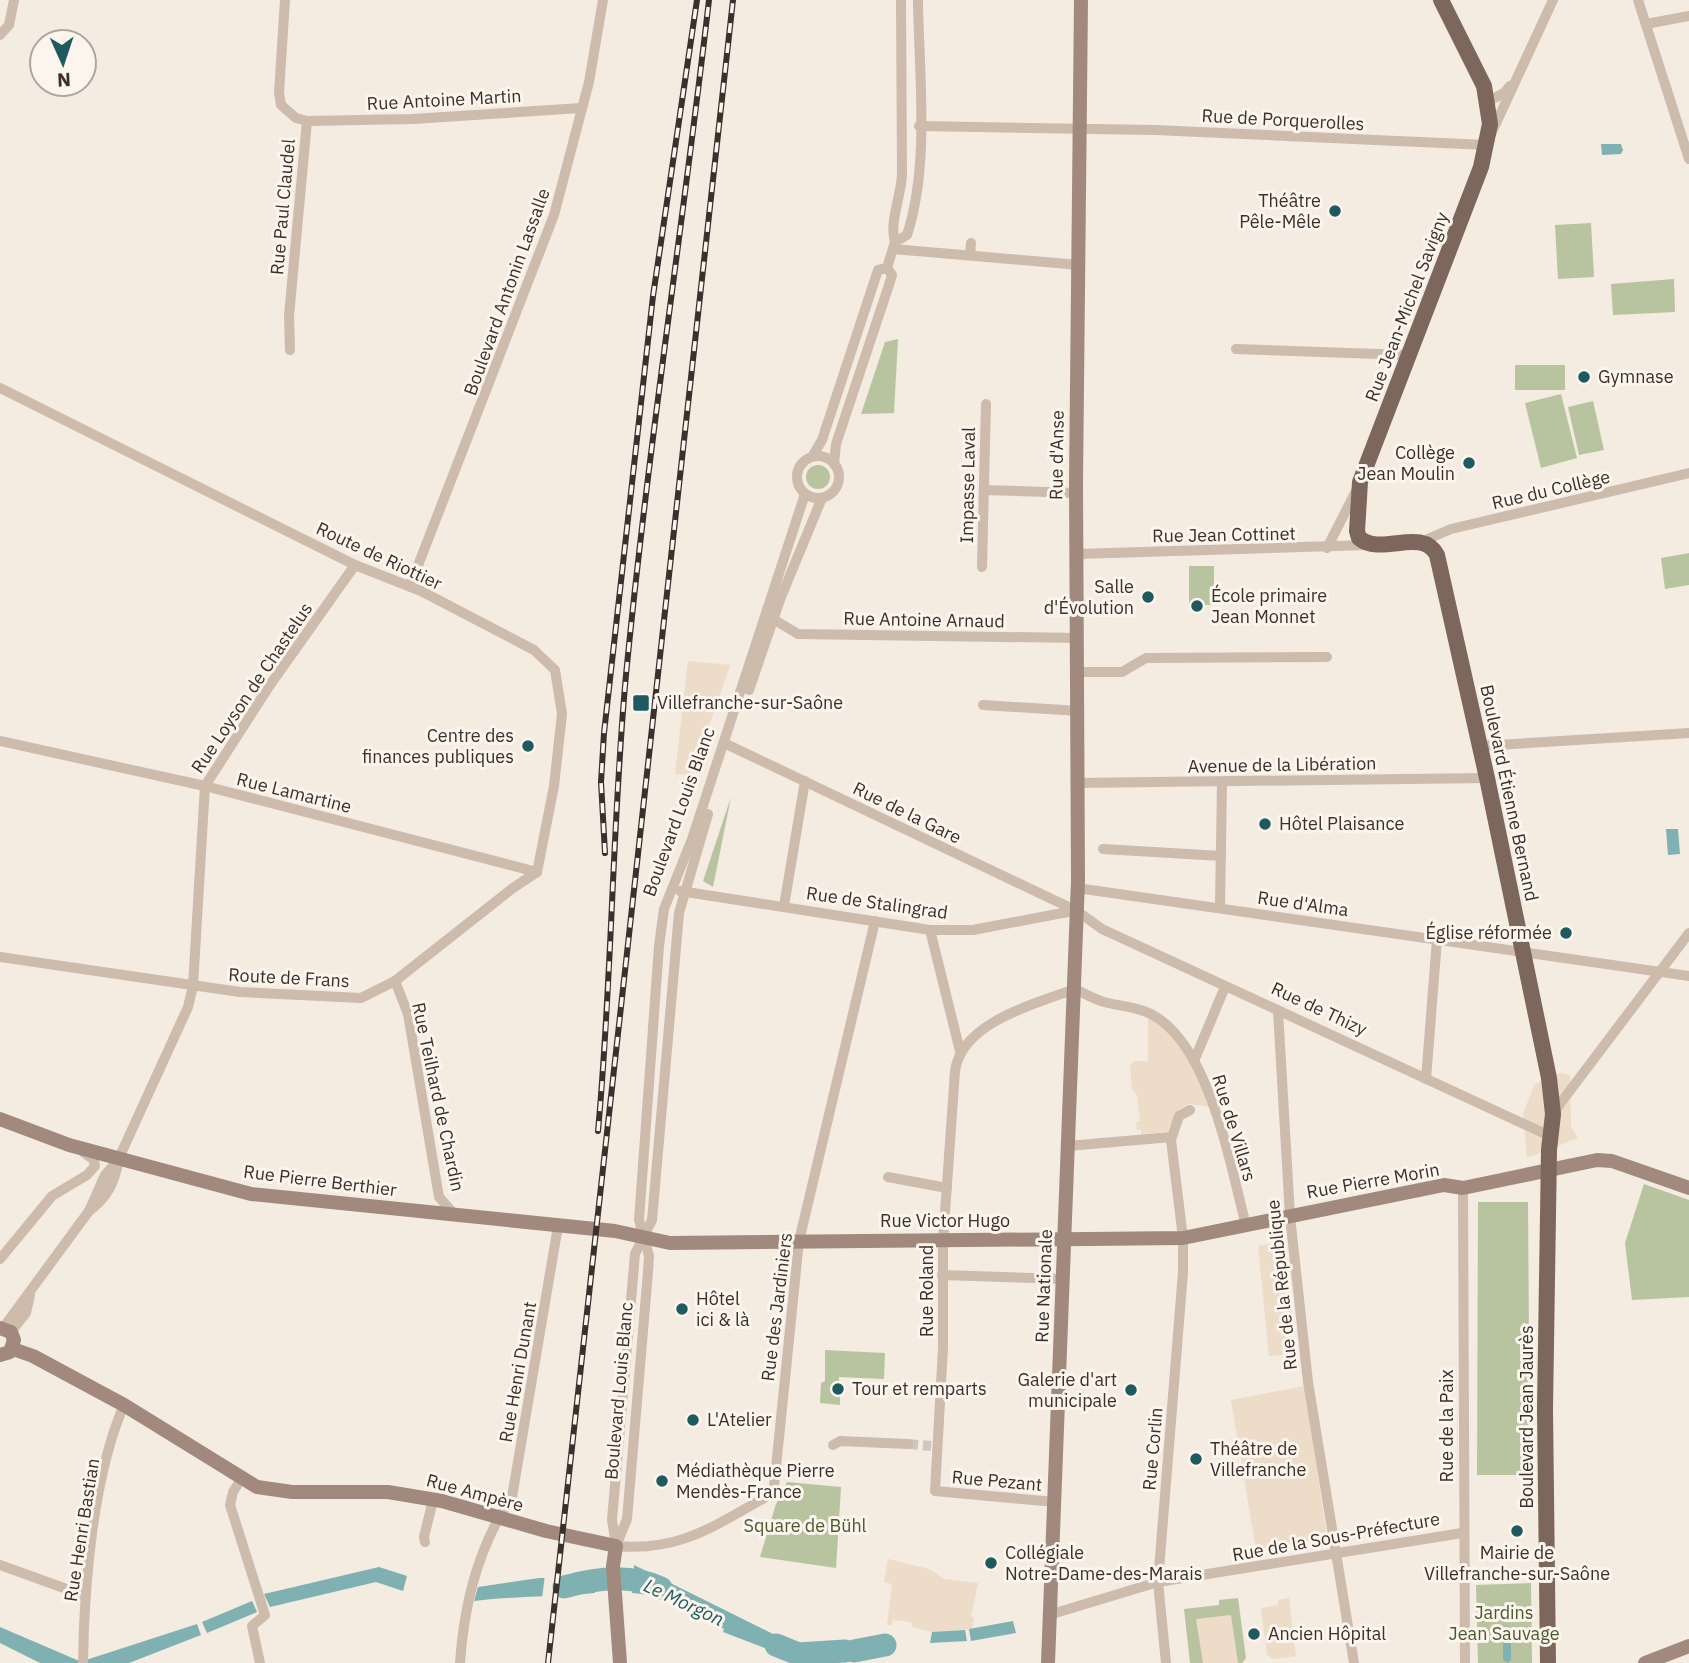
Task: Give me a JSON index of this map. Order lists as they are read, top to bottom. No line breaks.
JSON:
{"streets":{"main road":["Rue Jean-Michel Savigny","Boulevard Étienne Bernand","Boulevard Jean Jaurès"],"street":["Rue Antoine Martin","Rue de Porquerolles","Rue Paul Claudel","Boulevard Antonin Lassalle","Rue d'Anse","Impasse Laval","Rue du Collège","Rue Jean Cottinet","Route de Riottier","Rue Antoine Arnaud","Rue Loyson de Chastelus","Avenue de la Libération","Rue Lamartine","Boulevard Louis Blanc","Rue de la Gare","Rue de Stalingrad","Rue d'Alma","Route de Frans","Rue de Thizy","Rue Teilhard de Chardin","Rue de Villars","Rue Pierre Berthier","Rue Pierre Morin","Rue Victor Hugo","Rue de la République","Rue Nationale","Rue Roland","Rue des Jardiniers","Rue Henri Dunant","Rue de la Paix","Rue Corlin","Rue Pezant","Rue Ampère","Rue Henri Bastian","Rue de la Sous-Préfecture"]},"crossings":[["Rue Antoine Martin","Rue Paul Claudel"],["Rue Antoine Martin","Boulevard Antonin Lassalle"],["Rue de Porquerolles","Rue Jean-Michel Savigny"],["Rue de Porquerolles","Rue d'Anse"],["Boulevard Antonin Lassalle","Route de Riottier"],["Rue Jean-Michel Savigny","Rue Jean Cottinet"],["Rue d'Anse","Rue Jean Cottinet"],["Rue d'Anse","Rue Antoine Arnaud"],["Rue d'Anse","Avenue de la Libération"],["Rue d'Anse","Rue de la Gare"],["Rue d'Anse","Rue de Stalingrad"],["Rue d'Anse","Rue d'Alma"],["Rue d'Anse","Rue de Thizy"],["Rue d'Anse","Rue Nationale"],["Rue du Collège","Boulevard Étienne Bernand"],["Route de Riottier","Rue Loyson de Chastelus"],["Route de Riottier","Rue Lamartine"],["Route de Riottier","Route de Frans"],["Rue Antoine Arnaud","Boulevard Louis Blanc"],["Rue Loyson de Chastelus","Rue Lamartine"],["Rue Loyson de Chastelus","Route de Frans"],["Rue Loyson de Chastelus","Rue Pierre Berthier"],["Avenue de la Libération","Boulevard Étienne Bernand"],["Rue Lamartine","Route de Frans"],["Boulevard Étienne Bernand","Rue d'Alma"],["Boulevard Étienne Bernand","Rue de Thizy"],["Boulevard Étienne Bernand","Boulevard Jean Jaurès"],["Boulevard Louis Blanc","Rue de la Gare"],["Boulevard Louis Blanc","Rue de Stalingrad"],["Boulevard Louis Blanc","Rue Pierre Berthier"],["Boulevard Louis Blanc","Rue Victor Hugo"],["Boulevard Louis Blanc","Rue des Jardiniers"],["Boulevard Louis Blanc","Rue Ampère"],["Rue de la Gare","Rue de Stalingrad"],["Rue de la Gare","Rue de Thizy"],["Rue de la Gare","Rue Nationale"],["Rue de Stalingrad","Rue de Thizy"],["Rue de Stalingrad","Rue Nationale"],["Rue de Stalingrad","Rue des Jardiniers"],["Route de Frans","Rue Teilhard de Chardin"],["Rue de Thizy","Rue de la République"],["Rue de Thizy","Rue Nationale"],["Rue de Thizy","Boulevard Jean Jaurès"],["Rue Teilhard de Chardin","Rue Pierre Berthier"],["Rue de Villars","Rue Pierre Morin"],["Rue de Villars","Rue Victor Hugo"],["Rue de Villars","Rue Nationale"],["Rue Pierre Berthier","Rue Victor Hugo"],["Rue Pierre Berthier","Rue Henri Dunant"],["Rue Pierre Morin","Rue Victor Hugo"],["Rue Pierre Morin","Rue de la République"],["Rue Pierre Morin","Boulevard Jean Jaurès"],["Rue Pierre Morin","Rue de la Paix"],["Rue Victor Hugo","Rue Nationale"],["Rue Victor Hugo","Rue Roland"],["Rue Victor Hugo","Rue des Jardiniers"],["Rue Victor Hugo","Rue Corlin"],["Rue de la République","Rue de la Sous-Préfecture"],["Rue Nationale","Rue Pezant"],["Rue Nationale","Rue de la Sous-Préfecture"],["Rue Roland","Rue Pezant"],["Rue des Jardiniers","Rue Ampère"],["Rue Henri Dunant","Rue Ampère"],["Rue de la Paix","Rue de la Sous-Préfecture"],["Rue Corlin","Rue de la Sous-Préfecture"],["Rue Ampère","Rue Henri Bastian"]],"water":["Le Morgon"],"parks":["Square de Bühl","Jardins Jean Sauvage"],"places":{"other":["Théâtre Pêle-Mêle","Gymnase","Collège Jean Moulin","Salle d'Évolution","École primaire Jean Monnet","Centre des finances publiques","Hôtel Plaisance","Église réformée","Hôtel ici & là","Tour et remparts","Galerie d'art municipale","L'Atelier","Théâtre de Villefranche","Médiathèque Pierre Mendès-France","Mairie de Villefranche-sur-Saône","Collégiale Notre-Dame-des-Marais","Ancien Hôpital"],"transit":["Villefranche-sur-Saône"]},"north":"bottom"}
